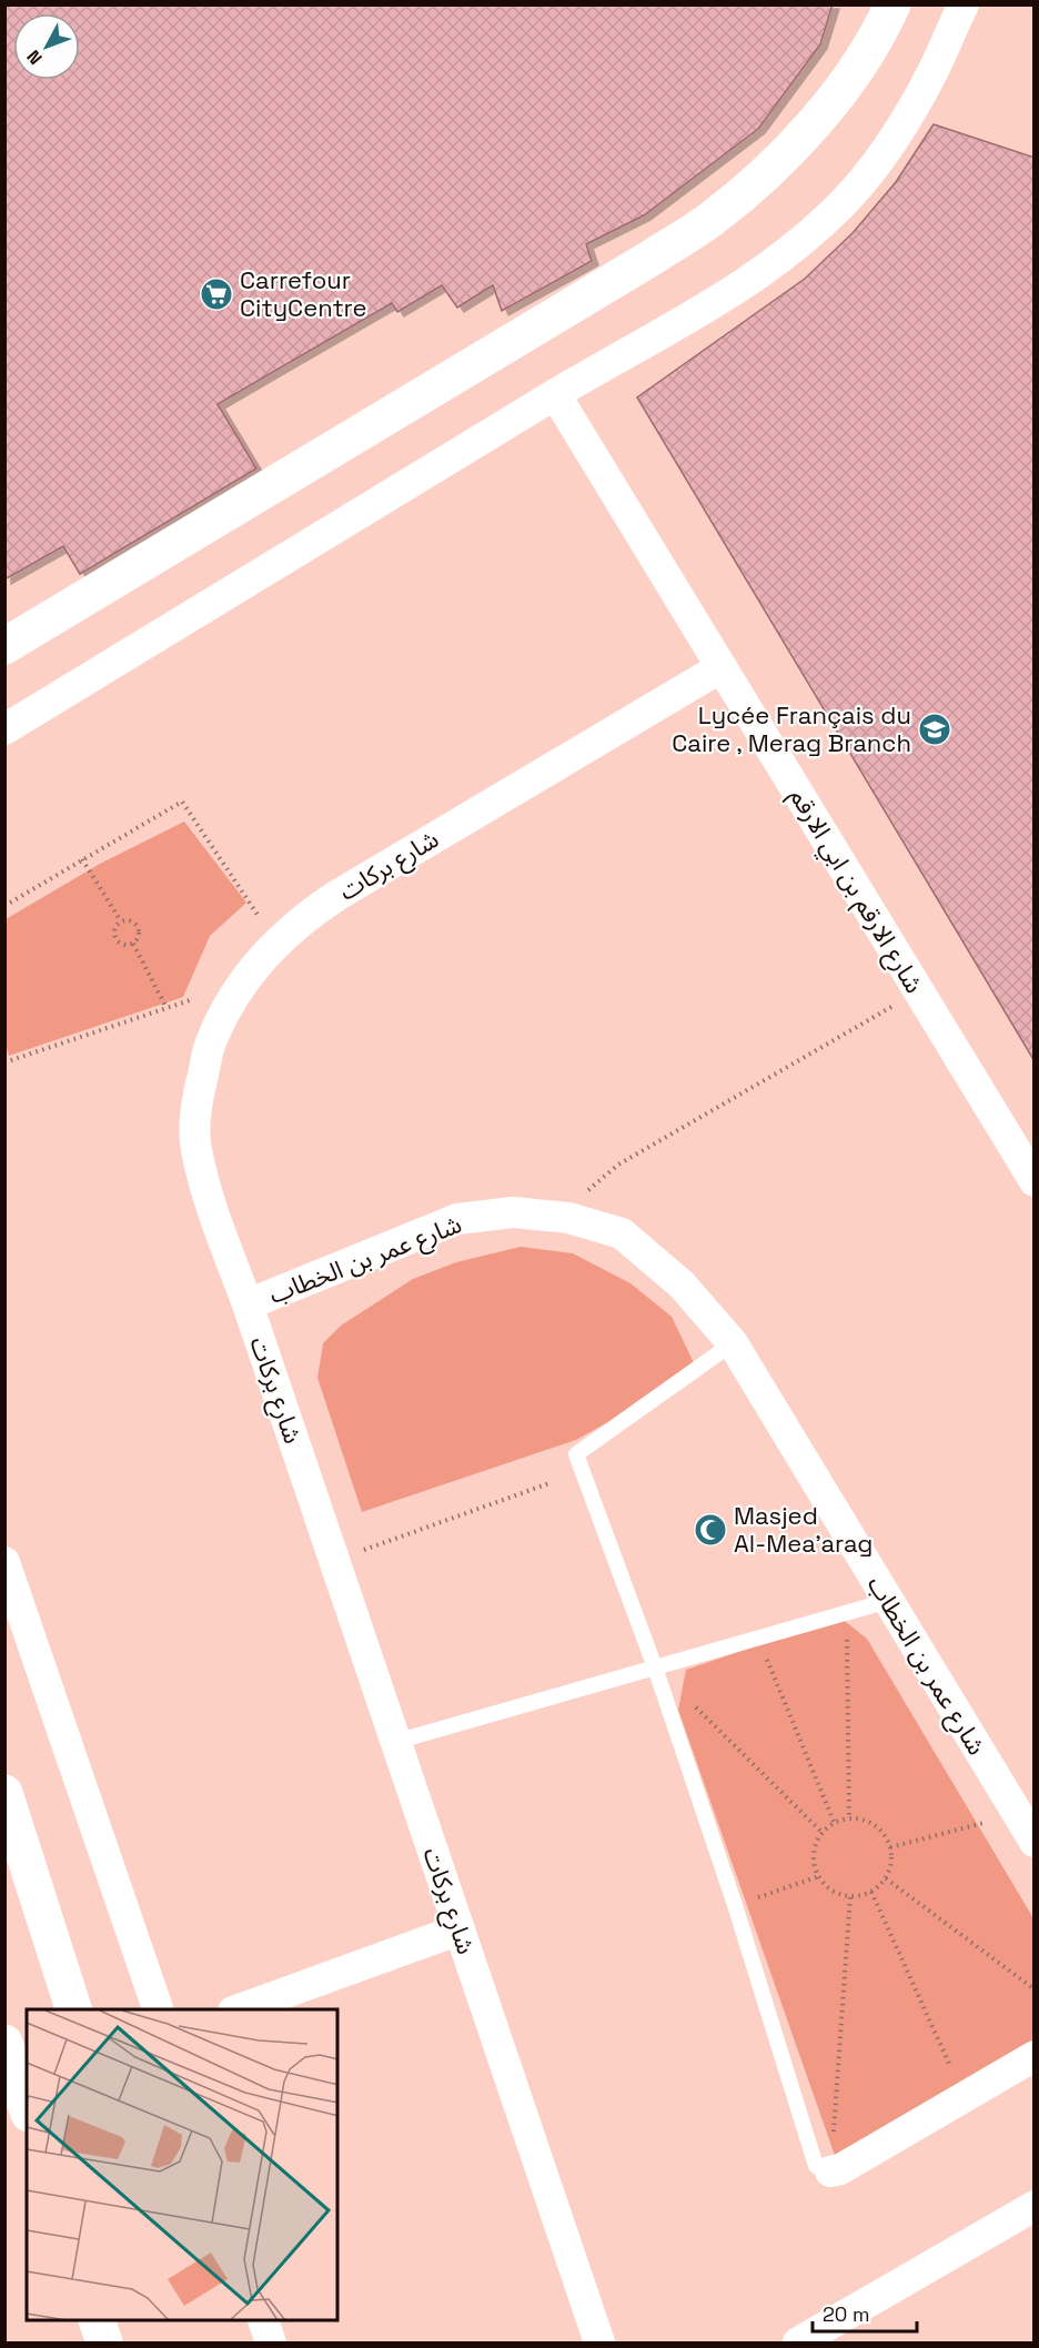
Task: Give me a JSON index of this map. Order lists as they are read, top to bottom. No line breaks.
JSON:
{"streets":{"street":["شارع بركات","شارع الارقم بن ابي الارقم","شارع عمر بن الخطاب"]},"crossings":[["شارع بركات","شارع الارقم بن ابي الارقم"],["شارع بركات","شارع عمر بن الخطاب"]],"places":{"supermarket":["Carrefour CityCentre"],"school or university":["Lycée Français du Caire , Merag Branch"],"mosque":["Masjed Al-Mea'arag"]},"scale_bar":"20 m","north":"bottom left"}
